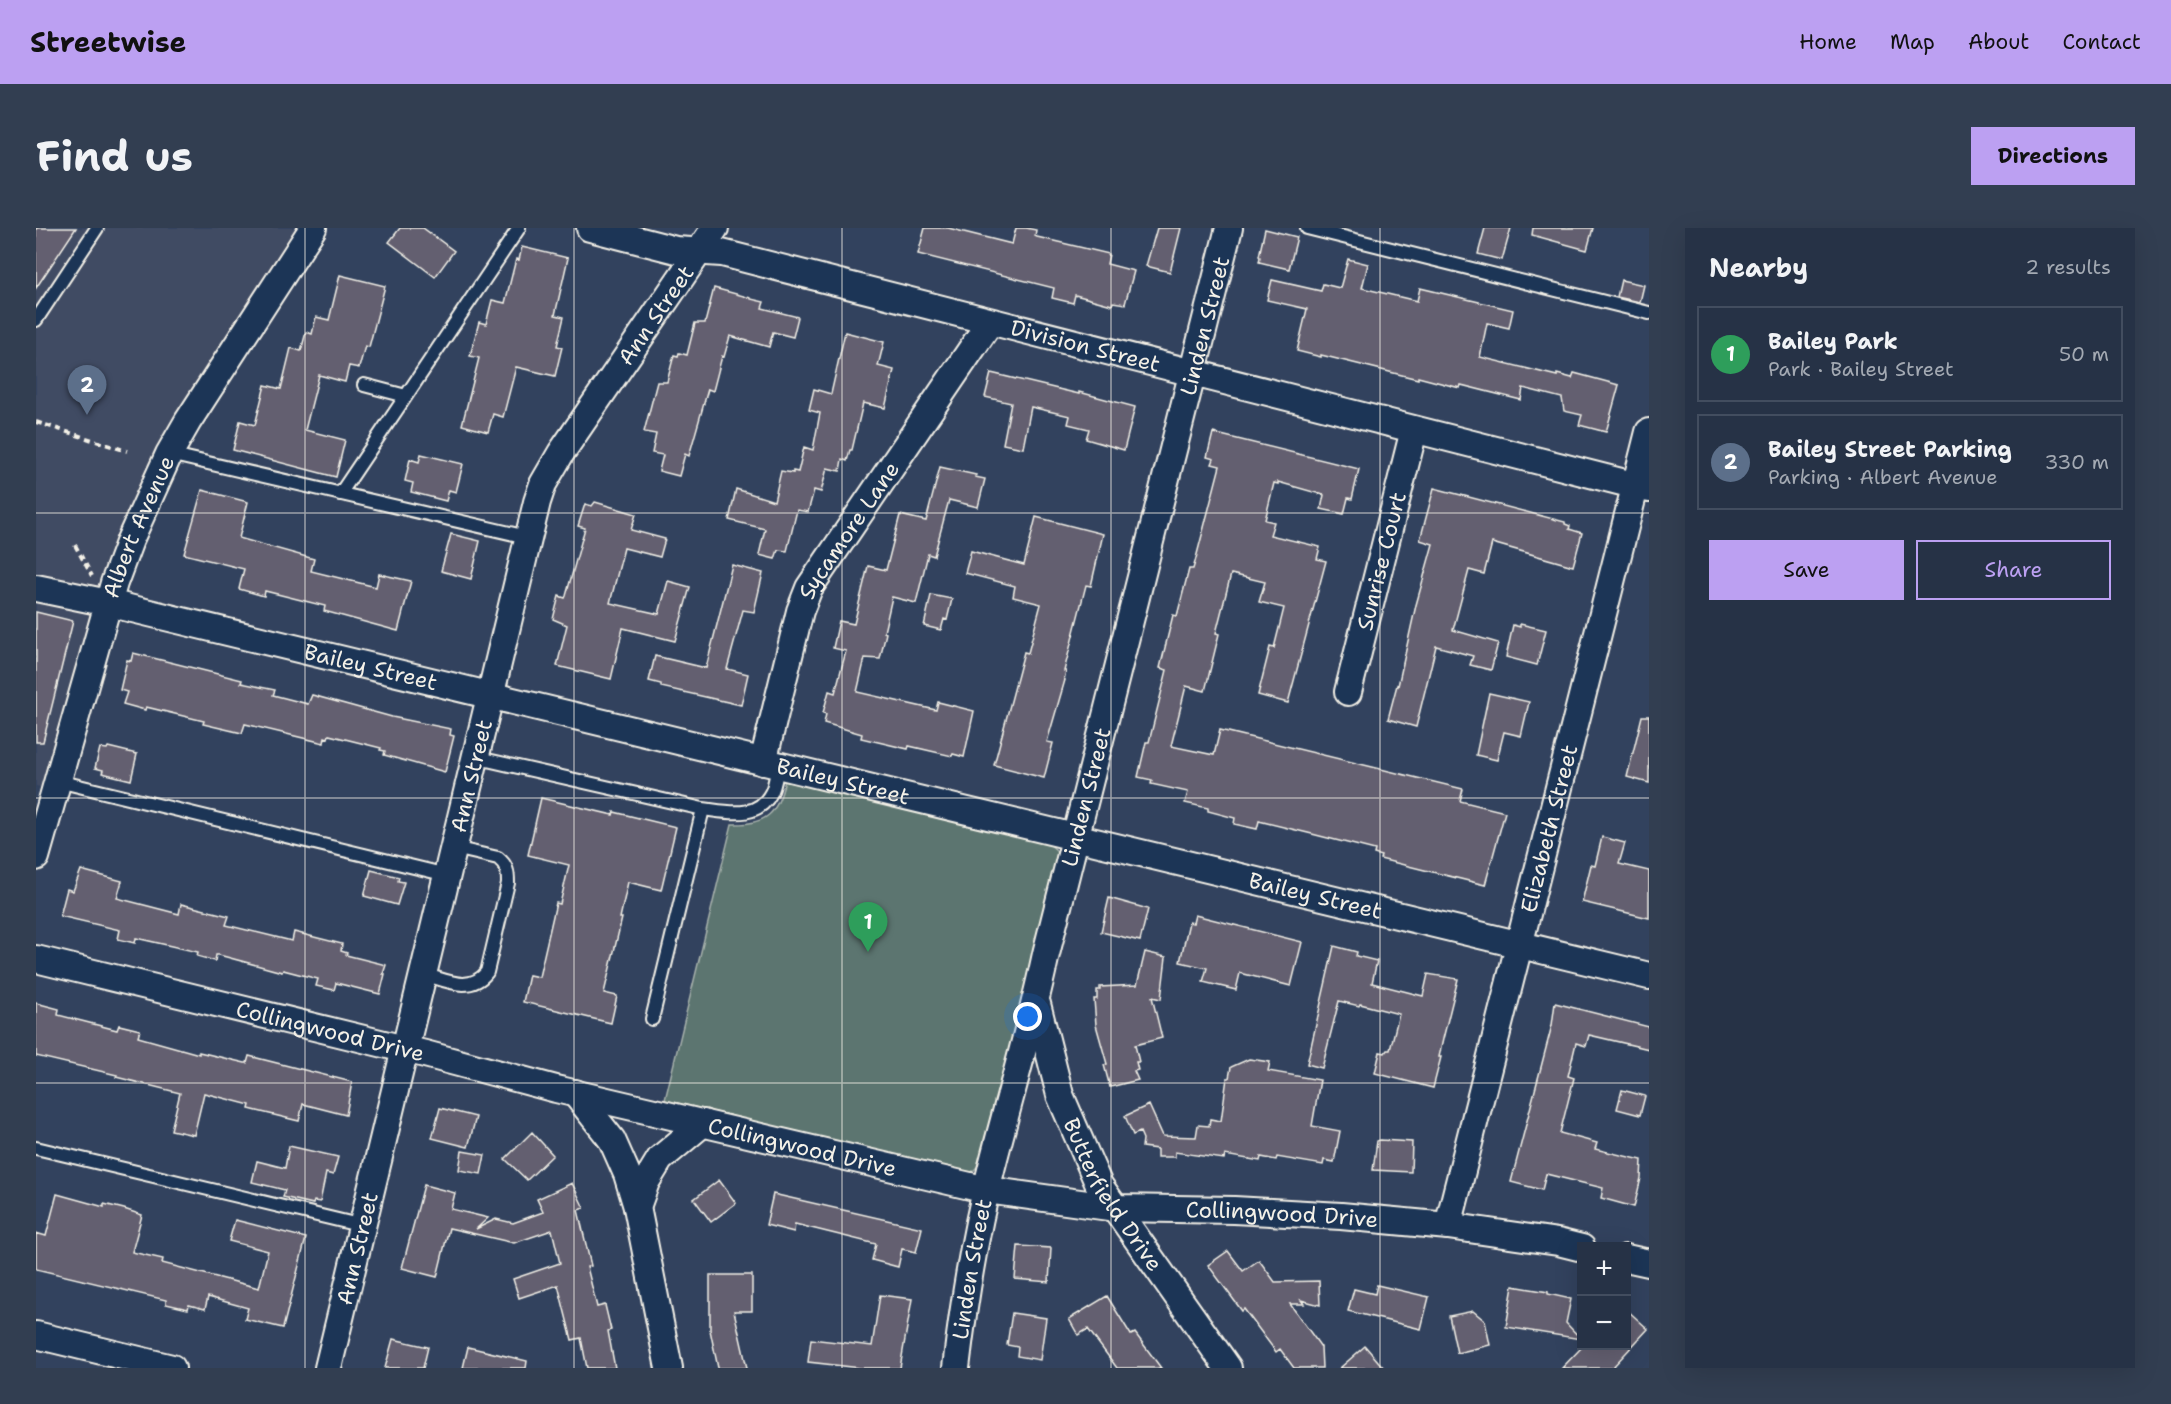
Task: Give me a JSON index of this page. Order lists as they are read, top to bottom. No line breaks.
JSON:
{"streets":{"street":["Ann Street","Linden Street","Division Street","Albert Avenue","Sycamore Lane","Sunrise Court","Bailey Street","Elizabeth Street","Collingwood Drive","Butterfield Drive"]},"crossings":[["Ann Street","Division Street"],["Ann Street","Bailey Street"],["Ann Street","Collingwood Drive"],["Linden Street","Division Street"],["Linden Street","Bailey Street"],["Linden Street","Collingwood Drive"],["Linden Street","Butterfield Drive"],["Division Street","Sycamore Lane"],["Division Street","Sunrise Court"],["Division Street","Elizabeth Street"],["Albert Avenue","Bailey Street"],["Sycamore Lane","Bailey Street"],["Bailey Street","Elizabeth Street"],["Elizabeth Street","Collingwood Drive"],["Collingwood Drive","Butterfield Drive"]],"page":{"header":"Streetwise","nav":["Home","Map","About","Contact"],"buttons":["Directions",["Save","Share"]],"title":"Find us","heading":["Nearby","2 results"],"list":[{"mark":"1","name":"Bailey Park","note":"Park · Bailey Street","value":"50 m"},{"mark":"2","name":"Bailey Street Parking","note":"Parking · Albert Avenue","value":"330 m"}],"pins":["2","1"],"map_buttons":["+","−"]}}
